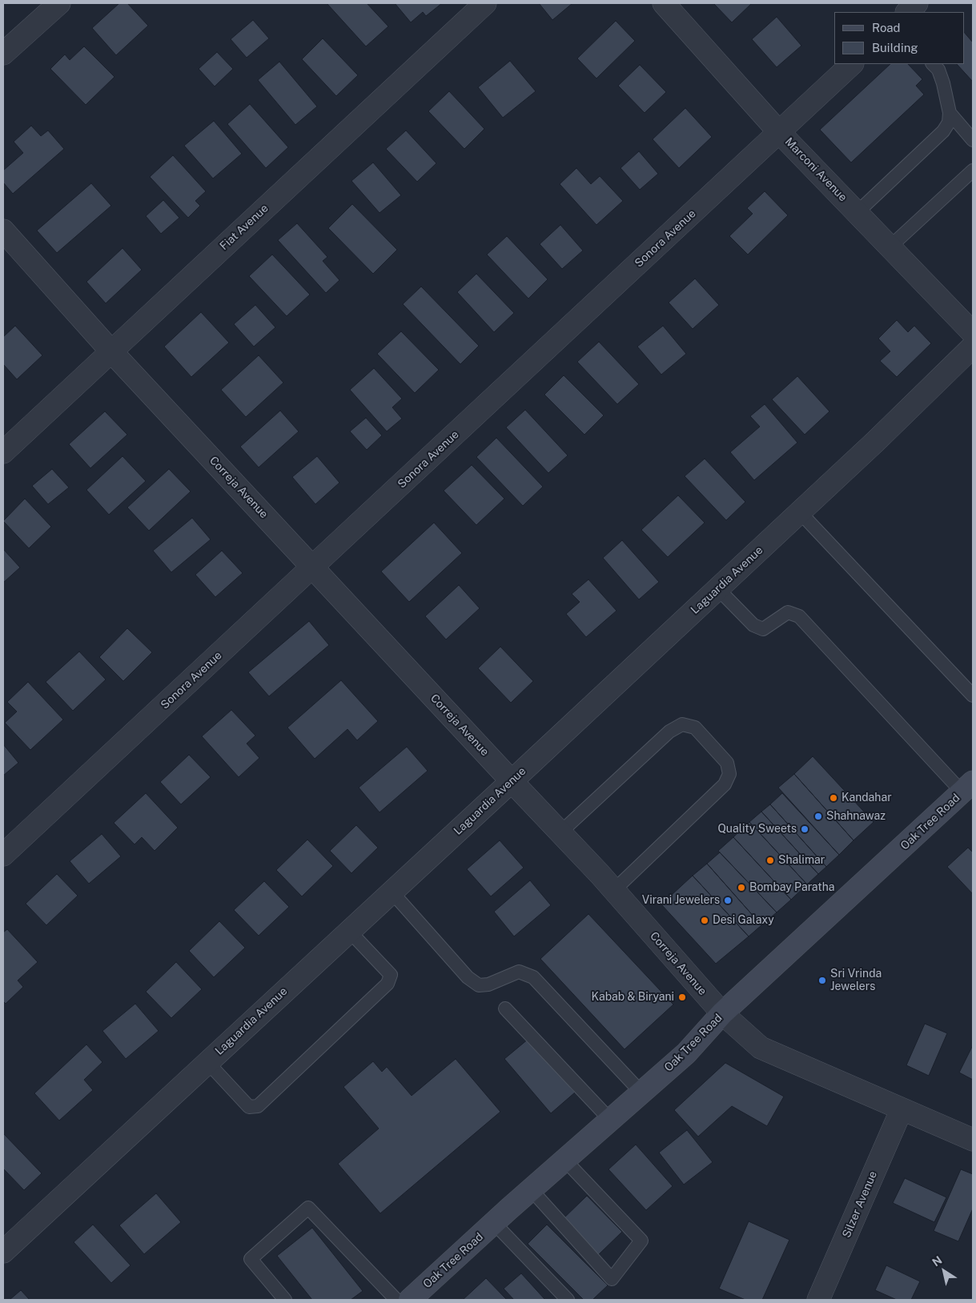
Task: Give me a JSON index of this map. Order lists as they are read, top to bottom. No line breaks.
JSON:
{"streets":{"street":["Marconi Avenue","Fiat Avenue","Sonora Avenue","Correja Avenue","Laguardia Avenue","Oak Tree Road","Silzer Avenue"]},"crossings":[["Marconi Avenue","Sonora Avenue"],["Fiat Avenue","Correja Avenue"],["Sonora Avenue","Correja Avenue"],["Correja Avenue","Laguardia Avenue"],["Correja Avenue","Oak Tree Road"],["Correja Avenue","Silzer Avenue"]],"places":["Kandahar","Shahnawaz","Quality Sweets","Shalimar","Bombay Paratha","Virani Jewelers","Desi Galaxy","Sri Vrinda Jewelers","Kabab & Biryani"],"legend":["Road","Building"],"north":"top left"}
